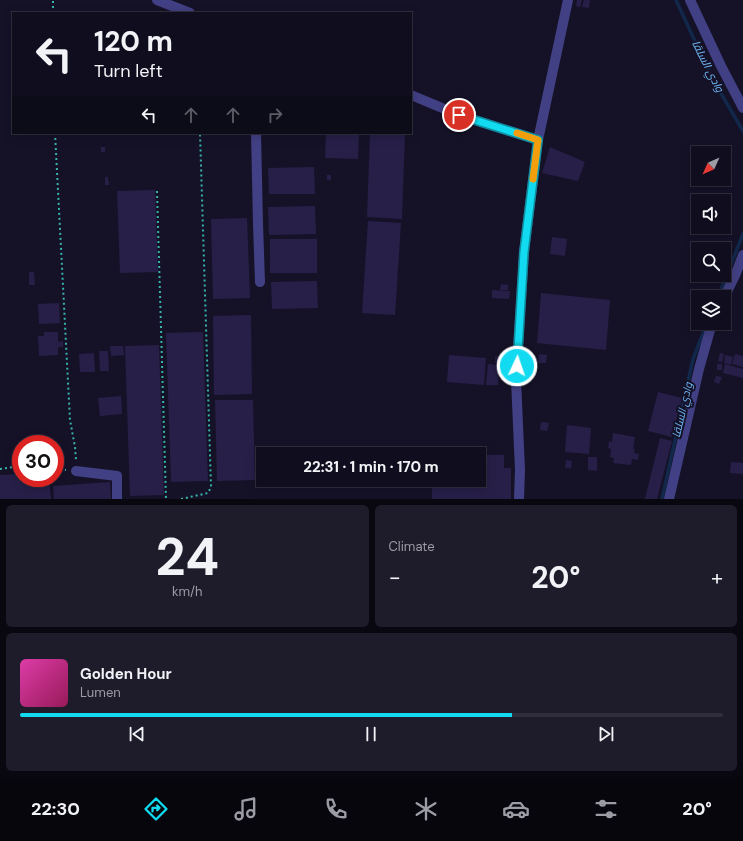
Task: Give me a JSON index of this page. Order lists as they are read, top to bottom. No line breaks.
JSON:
{"water":["وادي السلقا"],"north":"bottom left","page":{"turn":["120 m","Turn left"],"limit":"30","trip":"22:31 · 1 min · 170 m","tile":[["24","km/h"],"Climate"],"heat":["−","20°","+"],"song":["Golden Hour","Lumen"],"tabs":["22:30","20°"]}}
